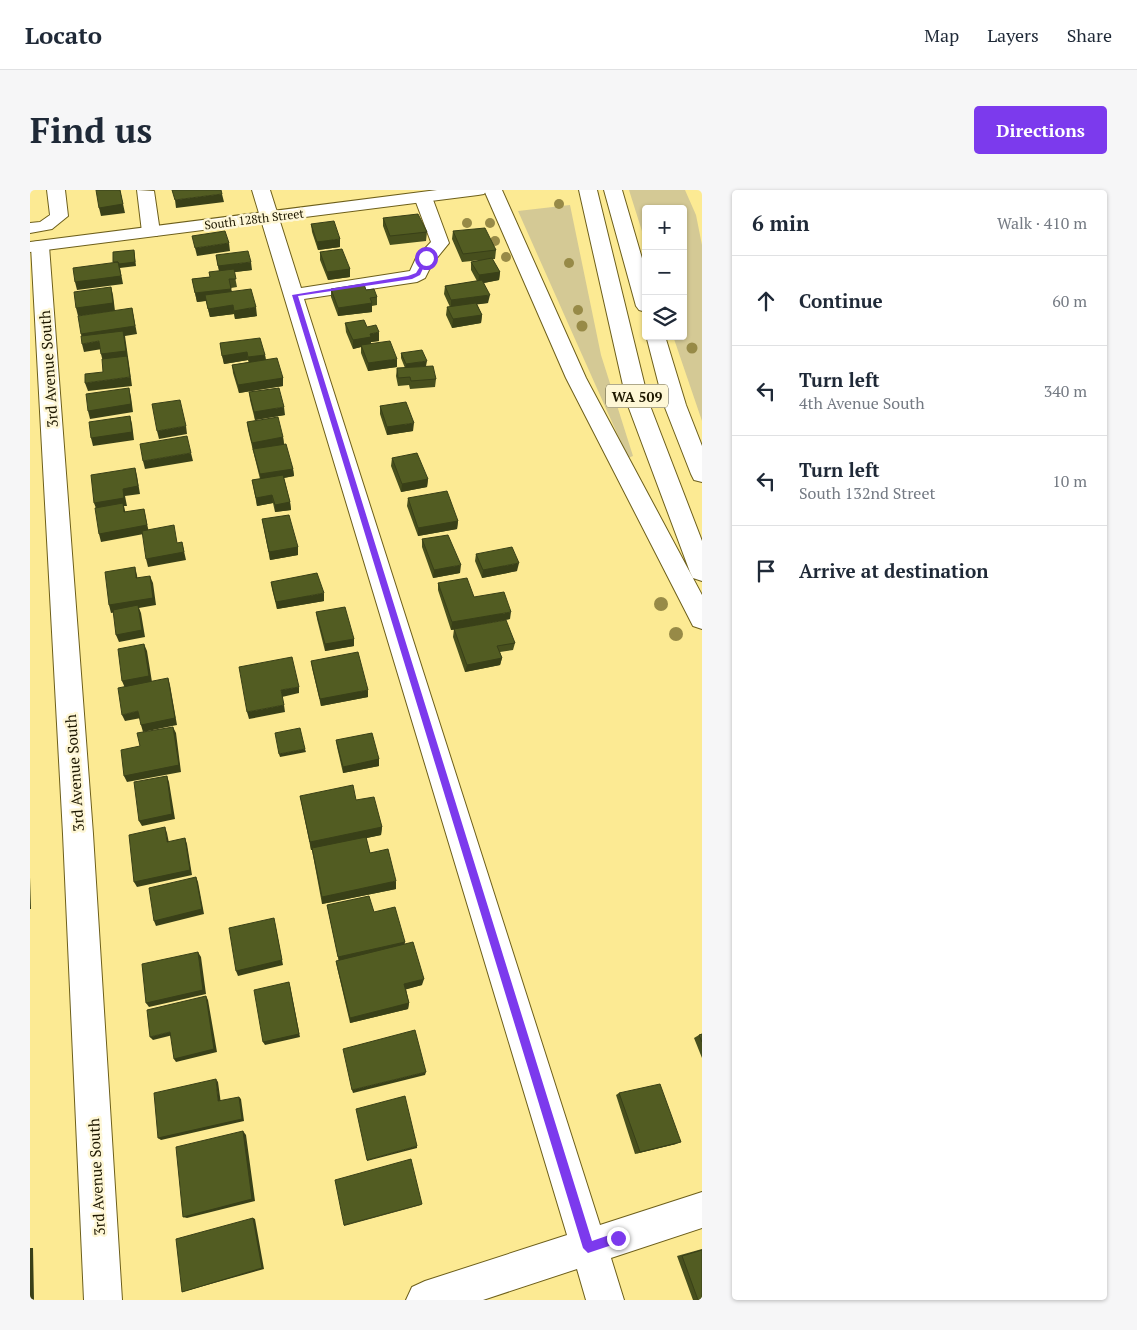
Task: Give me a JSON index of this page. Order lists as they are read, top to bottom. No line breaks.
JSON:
{"streets":{"main road":["South 128th Street","3rd Avenue South","WA 509"]},"crossings":[["South 128th Street","3rd Avenue South"]],"page":{"header":"Locato","nav":["Map","Layers","Share"],"buttons":"Directions","title":"Find us","heading":["6 min","Walk · 410 m"],"map_buttons":["+","−"],"list":[["Continue","60 m"],["Turn left","4th Avenue South","340 m"],["Turn left","South 132nd Street","10 m"],"Arrive at destination"]}}
